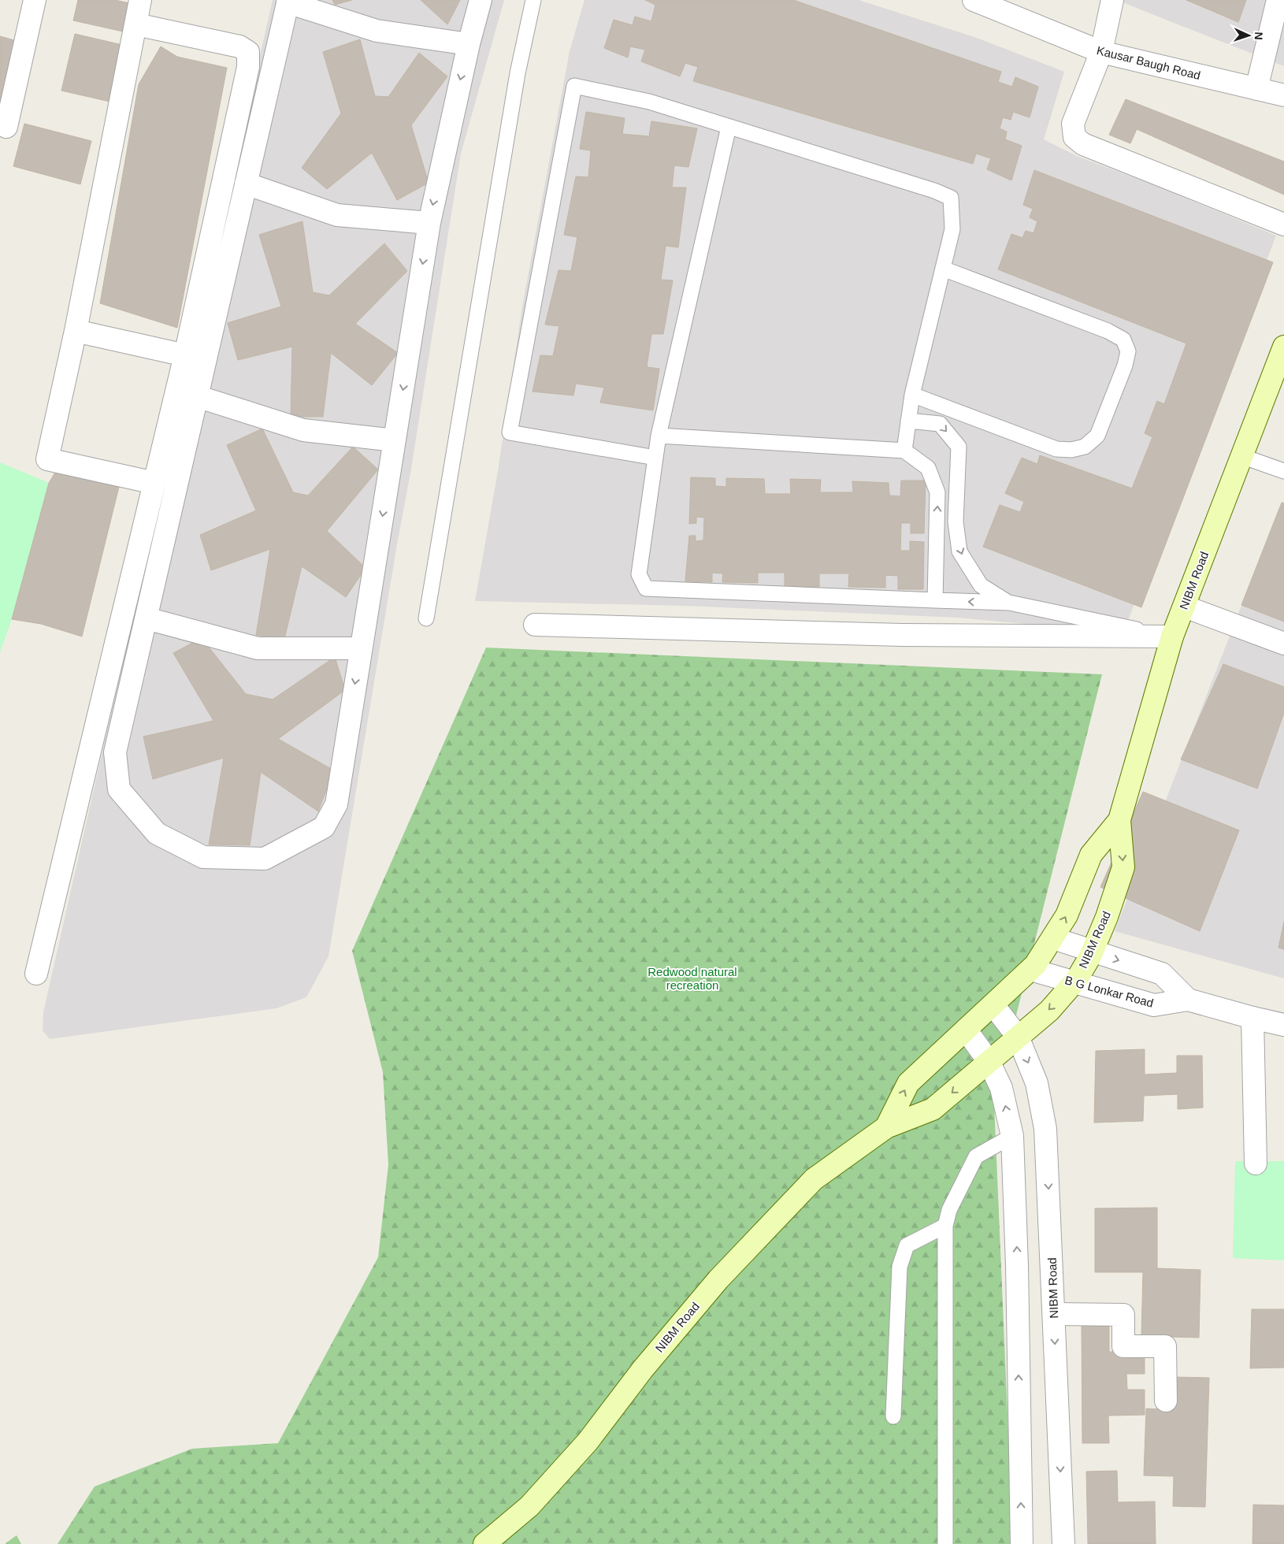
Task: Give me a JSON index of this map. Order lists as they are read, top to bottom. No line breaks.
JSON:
{"streets":{"main road":["NIBM Road"],"street":["Kausar Baugh Road","B G Lonkar Road"]},"crossings":[["NIBM Road","B G Lonkar Road"]],"parks":["Redwood natural recreation"],"north":"right"}
